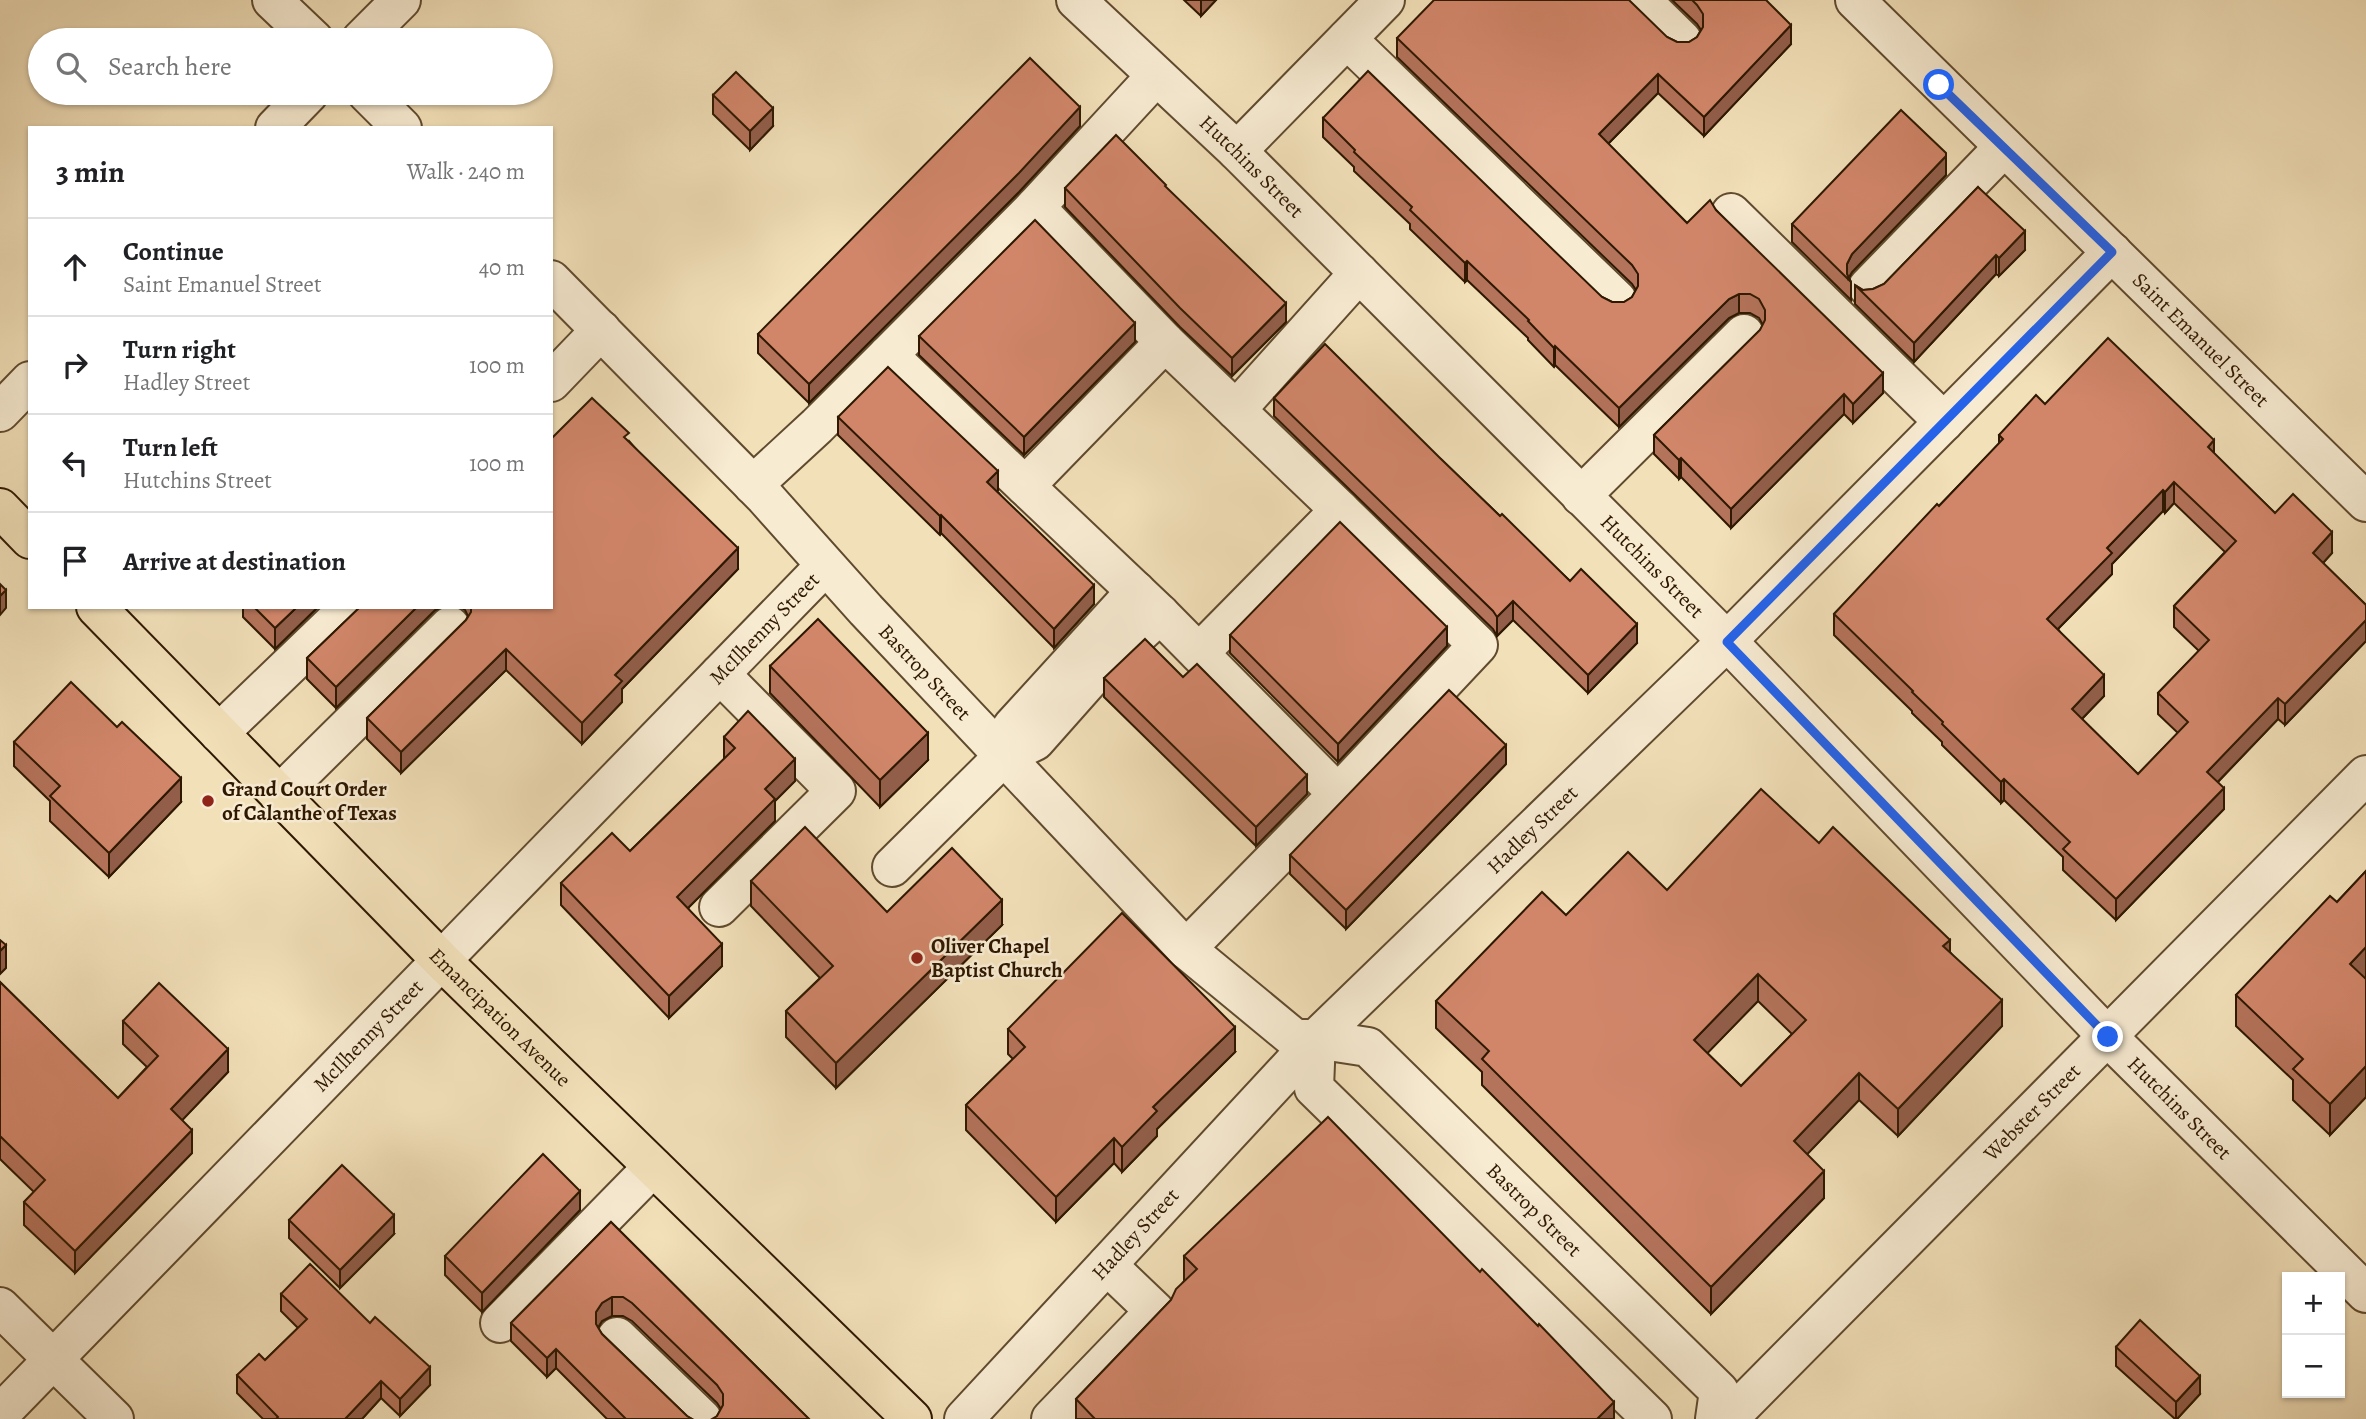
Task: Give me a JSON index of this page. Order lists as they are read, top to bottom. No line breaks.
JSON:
{"streets":{"main road":["Emancipation Avenue"],"street":["Hutchins Street","Saint Emanuel Street","McIlhenny Street","Bastrop Street","Hadley Street","Webster Street"]},"crossings":[["Hutchins Street","Hadley Street"],["Hutchins Street","Webster Street"],["Saint Emanuel Street","Hadley Street"],["McIlhenny Street","Bastrop Street"],["McIlhenny Street","Emancipation Avenue"],["Bastrop Street","Hadley Street"]],"places":["Grand Court Order of Calanthe of Texas","Oliver Chapel Baptist Church"],"page":{"search":"Search here","heading":["3 min","Walk · 240 m"],"list":[["Continue","Saint Emanuel Street","40 m"],["Turn right","Hadley Street","100 m"],["Turn left","Hutchins Street","100 m"],"Arrive at destination"],"map_buttons":["+","−"]}}
